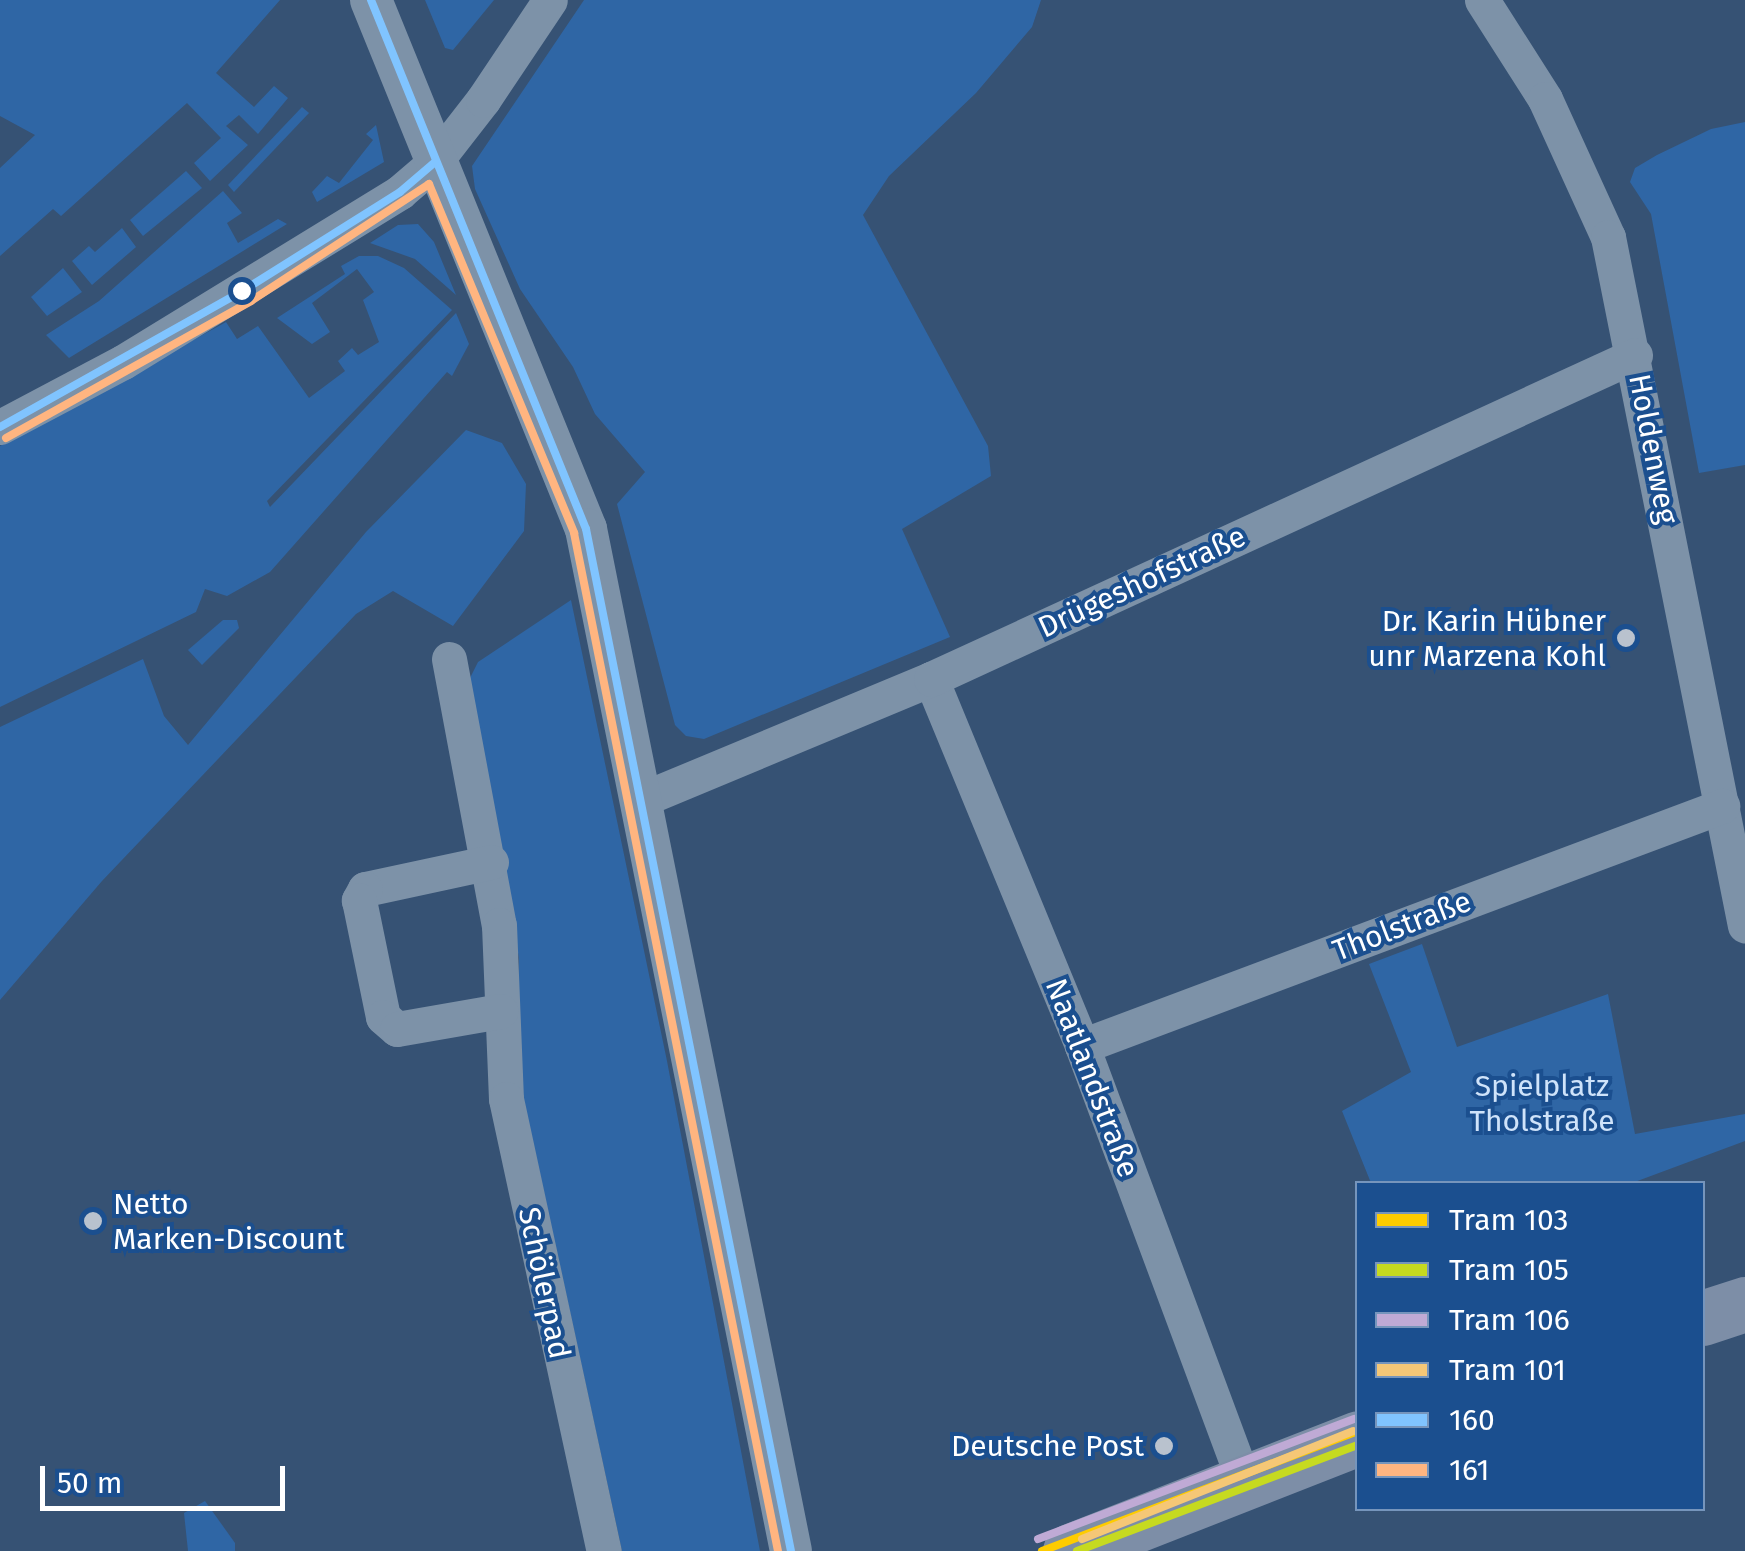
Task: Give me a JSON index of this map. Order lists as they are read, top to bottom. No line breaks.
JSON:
{"streets":{"street":["Holdenweg","Drügeshofstraße","Tholstraße","Naatlandstraße","Schölerpad"]},"crossings":[["Holdenweg","Drügeshofstraße"],["Holdenweg","Tholstraße"],["Drügeshofstraße","Naatlandstraße"],["Tholstraße","Naatlandstraße"]],"parks":["Spielplatz Tholstraße"],"places":["Dr. Karin Hübner unr Marzena Kohl","Netto Marken-Discount","Deutsche Post"],"lines":["transit line 160","transit line 161","tram line 106","tram line 101","tram line 103","tram line 105"],"legend":["Tram 103","Tram 105","Tram 106","Tram 101","160","161"],"scale_bar":"50 m"}
